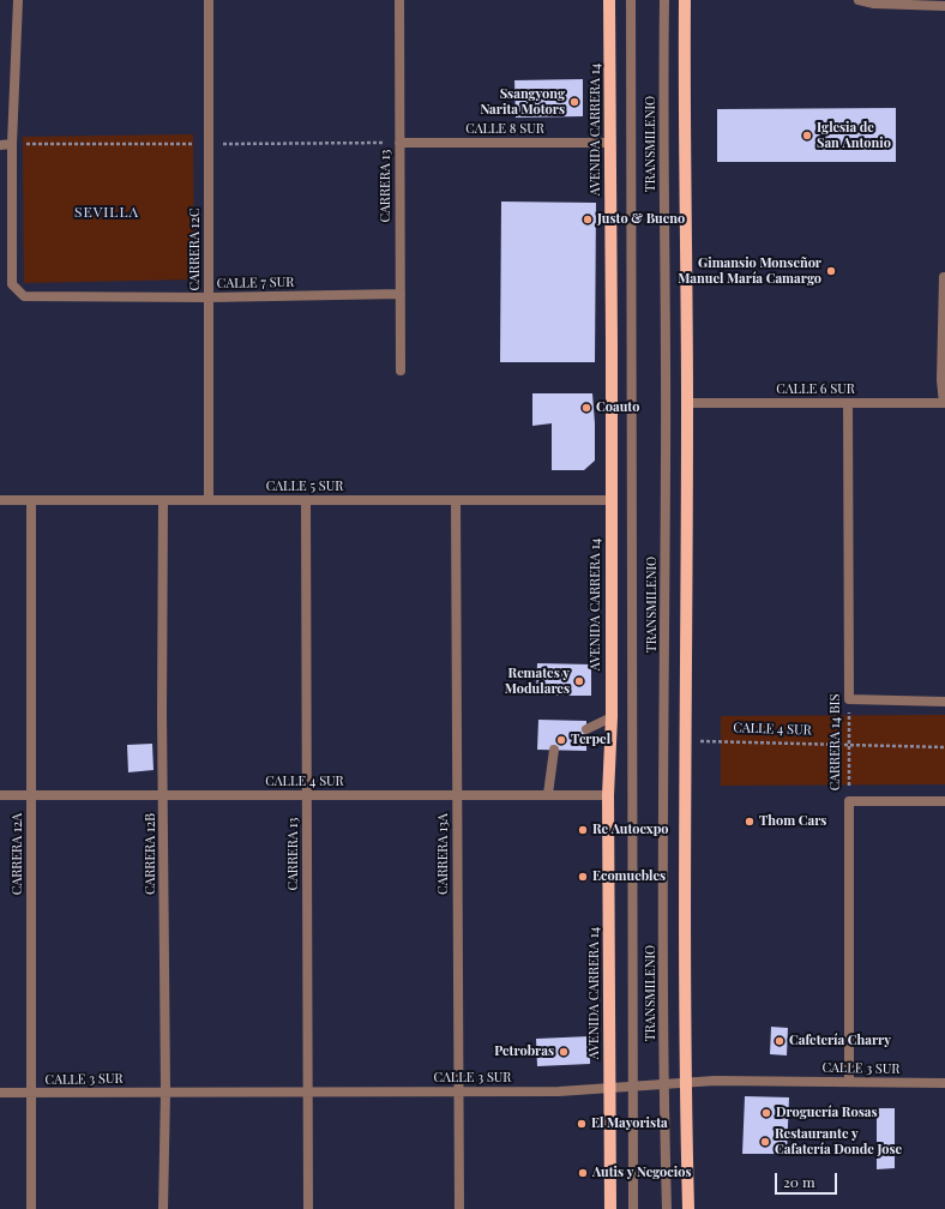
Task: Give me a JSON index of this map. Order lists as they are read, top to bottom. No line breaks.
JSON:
{"streets":{"main road":["AVENIDA CARRERA 14"],"street":["CALLE 8 SUR","TRANSMILENIO","CARRERA 13","CARRERA 12C","CALLE 7 SUR","CALLE 6 SUR","CALLE 5 SUR","CALLE 4 SUR","CARRERA 14 BIS","CARRERA 12A","CARRERA 12B","CARRERA 13A","CALLE 3 SUR"]},"crossings":[["CALLE 8 SUR","AVENIDA CARRERA 14"],["CALLE 8 SUR","CARRERA 13"],["AVENIDA CARRERA 14","CALLE 5 SUR"],["AVENIDA CARRERA 14","CALLE 4 SUR"],["AVENIDA CARRERA 14","CALLE 3 SUR"],["TRANSMILENIO","CALLE 3 SUR"],["CARRERA 13","CALLE 7 SUR"],["CARRERA 13","CALLE 5 SUR"],["CARRERA 13","CALLE 4 SUR"],["CARRERA 13","CALLE 3 SUR"],["CARRERA 12C","CALLE 7 SUR"],["CARRERA 12C","CALLE 5 SUR"],["CALLE 6 SUR","CARRERA 14 BIS"],["CALLE 5 SUR","CARRERA 12A"],["CALLE 5 SUR","CARRERA 12B"],["CALLE 5 SUR","CARRERA 13A"],["CALLE 4 SUR","CARRERA 14 BIS"],["CALLE 4 SUR","CARRERA 12A"],["CALLE 4 SUR","CARRERA 12B"],["CALLE 4 SUR","CARRERA 13A"],["CARRERA 14 BIS","CALLE 3 SUR"],["CARRERA 12A","CALLE 3 SUR"],["CARRERA 12B","CALLE 3 SUR"],["CARRERA 13A","CALLE 3 SUR"]],"districts":["SEVILLA"],"places":["Ssangyong Narita Motors","Iglesia de San Antonio","Justo & Bueno","Gimansio Monseñor Manuel María Camargo","Coauto","Remates y Modulares","Terpel","Thom Cars","Re Autoexpo","Ecomuebles","Cafetería Charry","Petrobras","Droguería Rosas","El Mayorista","Restaurante y Cafatería Donde Jose","Autis y Negocios"],"scale_bar":"20 m"}
